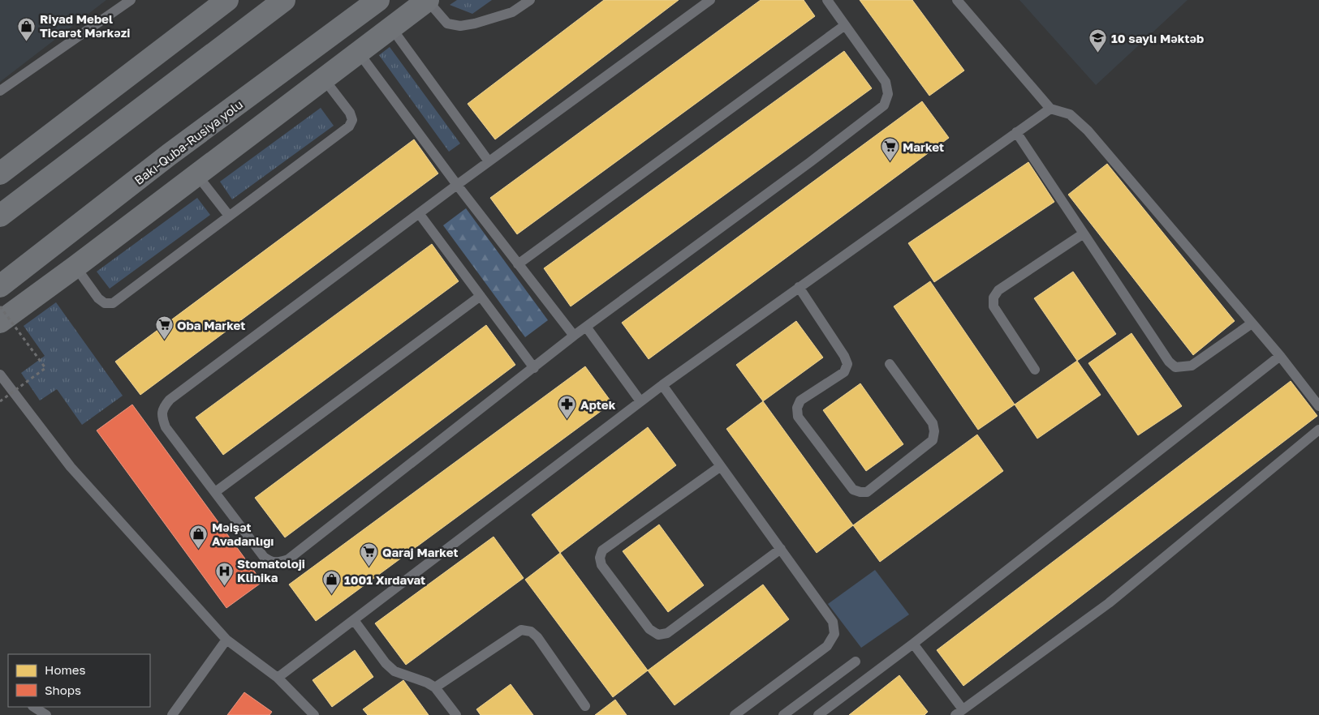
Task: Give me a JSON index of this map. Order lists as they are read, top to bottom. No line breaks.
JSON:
{"streets":{"highway":["Bakı-Quba-Rusiya yolu"]},"places":{"shop":["Riyad Mebel Ticarət Mərkəzi","Məişət Avadanlığı","1001 Xırdavat"],"school or university":["10 saylı Məktəb"],"supermarket":["Market","Oba Market","Qaraj Market"],"pharmacy":["Aptek"],"hospital":["Stomatoloji Klinika"]},"legend":["Homes","Shops"]}
